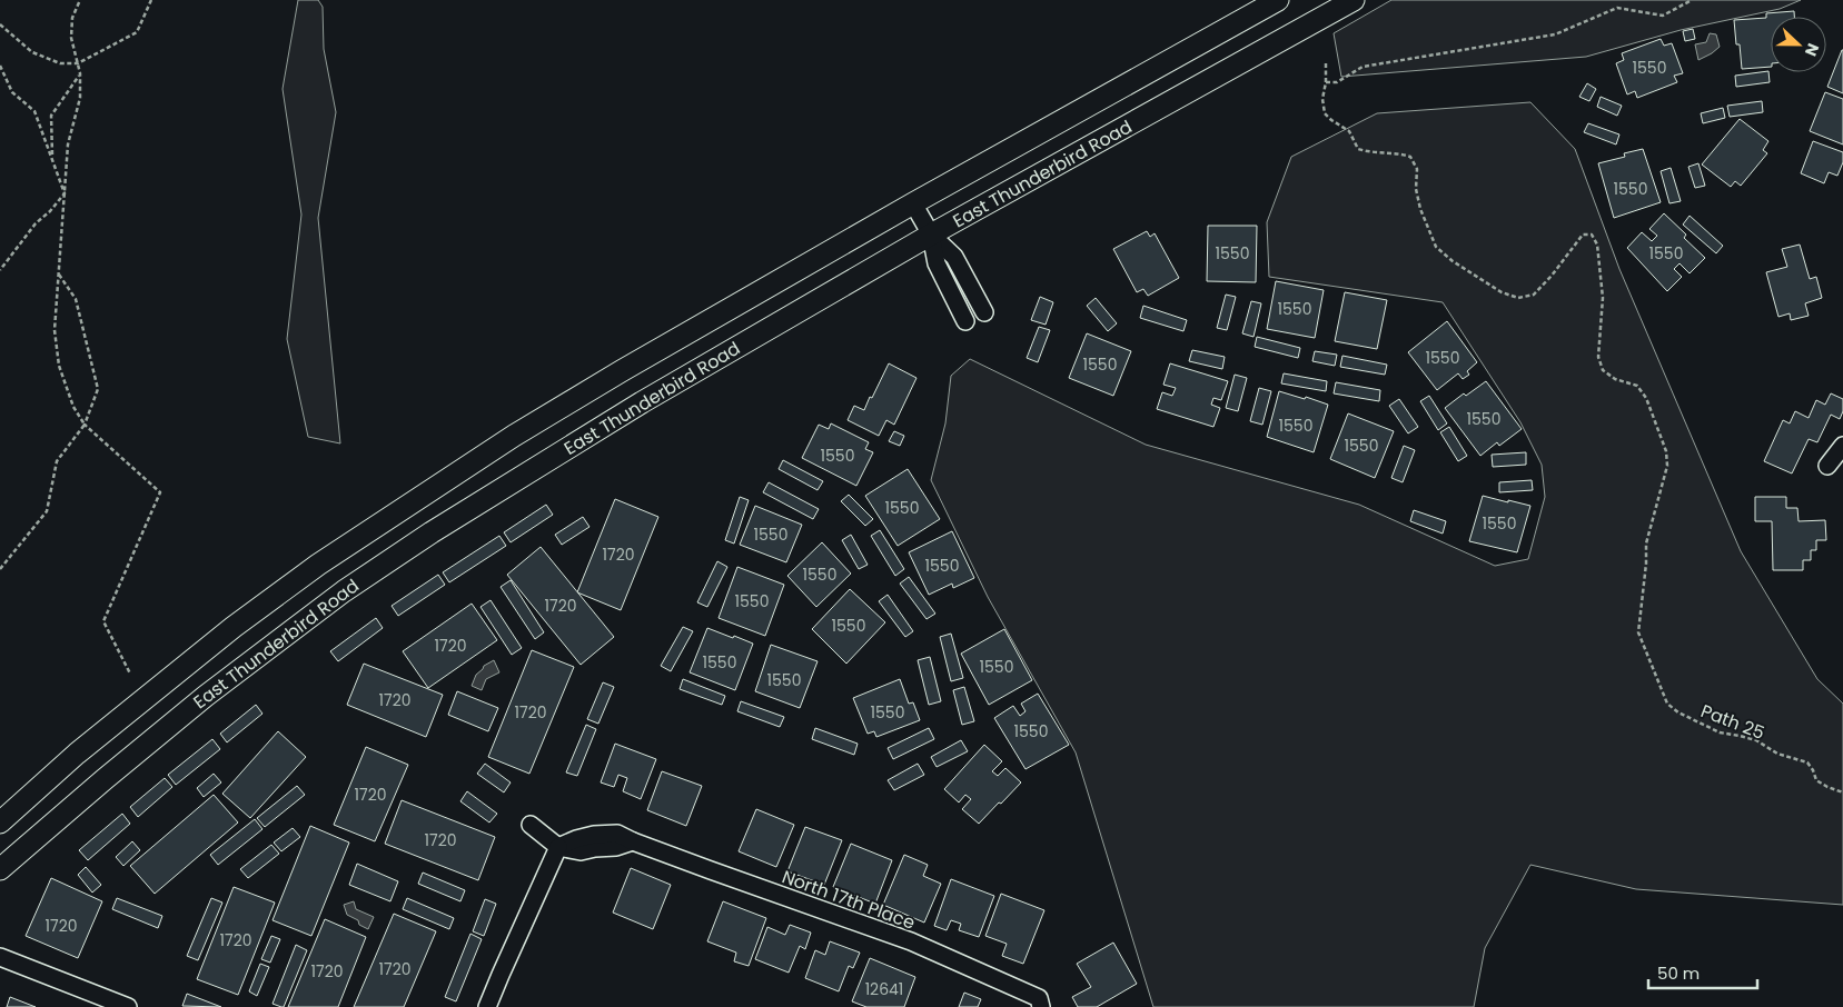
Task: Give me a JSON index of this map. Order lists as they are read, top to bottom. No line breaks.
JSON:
{"streets":{"main road":["East Thunderbird Road"],"street":["North 17th Place"],"path":["Path 25"]},"house_numbers":["1550","1550","1550","1550","1550","1550","1550","1550","1550","1550","1550","1550","1550","1550","1720","1550","1550","1550","1720","1550","1720","1550","1550","1550","1720","1720","1550","1550","1720","1720","1720","1720","1720","1720","12641"],"scale_bar":"50 m","north":"right"}
